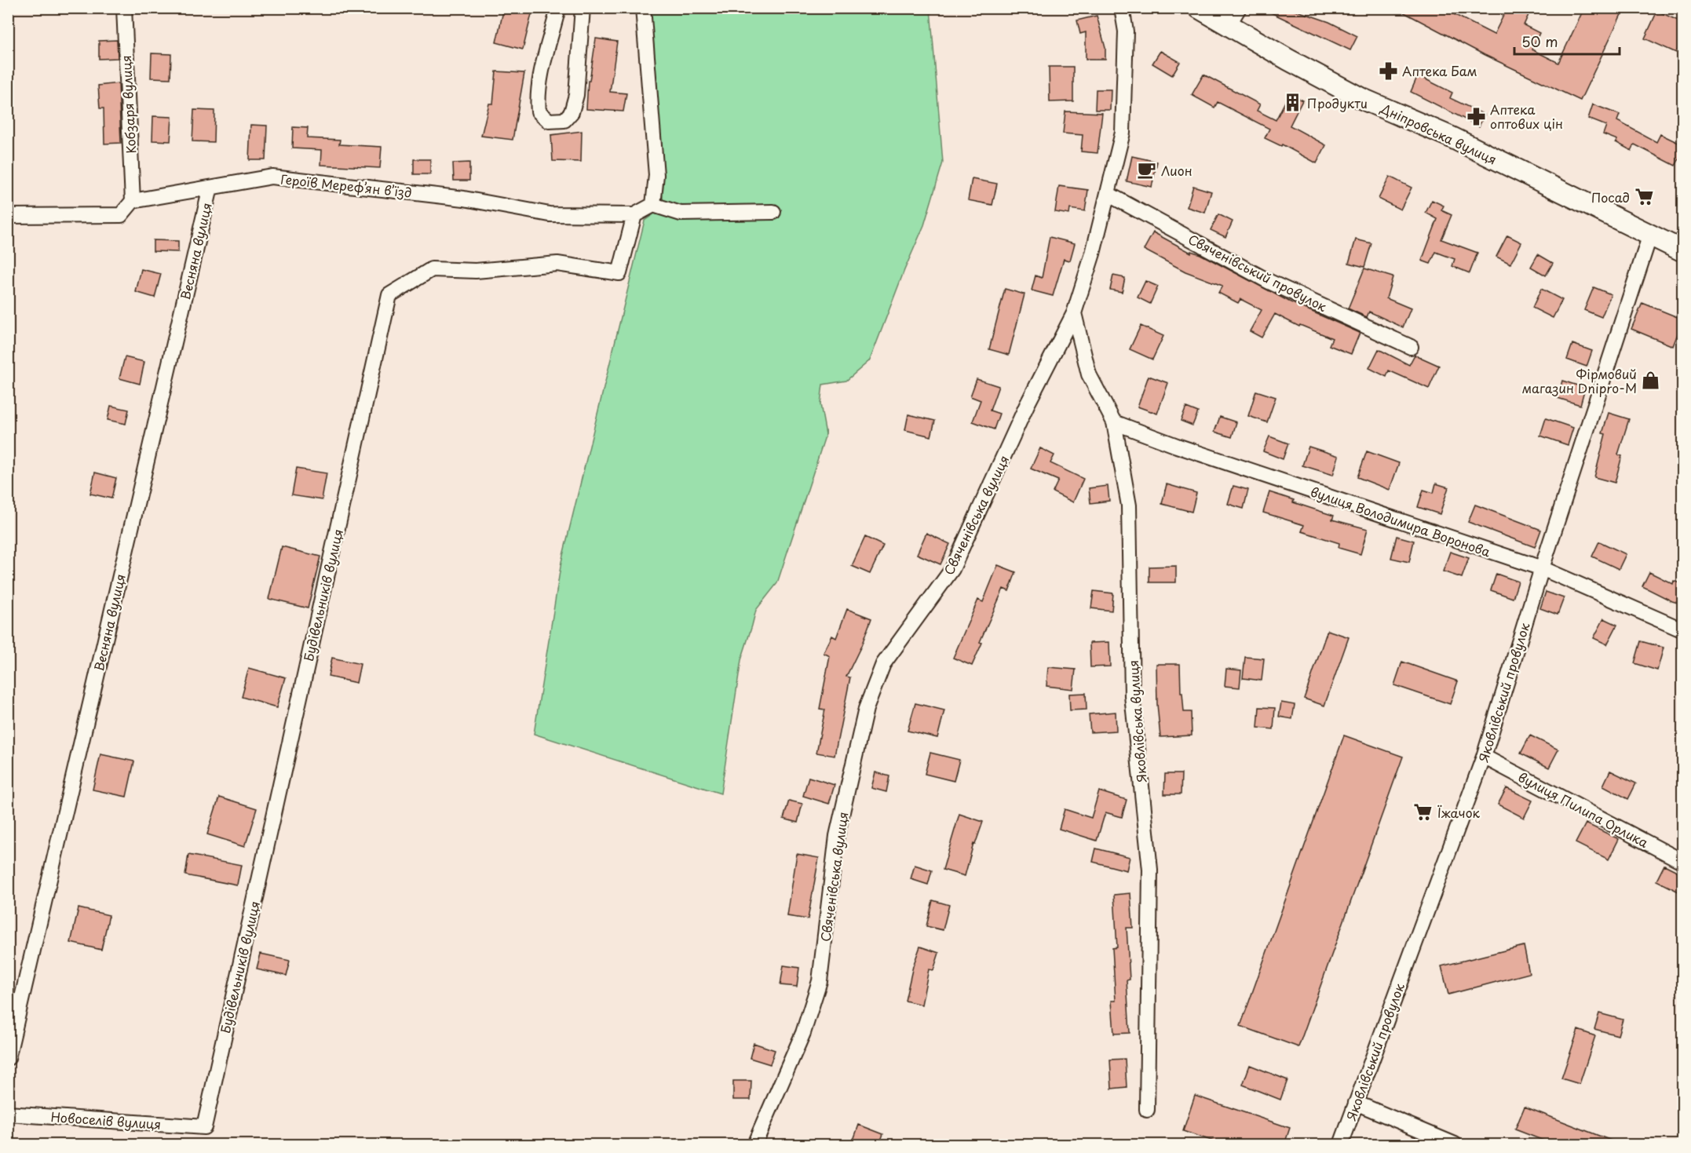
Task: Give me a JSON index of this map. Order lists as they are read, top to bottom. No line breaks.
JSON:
{"streets":{"highway":["Дніпровська вулиця"],"street":["Кобзаря вулиця","Героїв Мерефʼян вʼїзд","Весняна вулиця","Свяченівський провулок","Свяченівська вулиця","вулиця Володимира Воронова","Будівельників вулиця","Яковлівський провулок","Яковлівська вулиця","вулиця Пилипа Орлика","Новоселів вулиця"]},"crossings":[["Кобзаря вулиця","Героїв Мерефʼян вʼїзд"],["Дніпровська вулиця","Яковлівський провулок"],["Героїв Мерефʼян вʼїзд","Весняна вулиця"],["Героїв Мерефʼян вʼїзд","Будівельників вулиця"],["Свяченівський провулок","Свяченівська вулиця"],["Свяченівська вулиця","Яковлівська вулиця"],["вулиця Володимира Воронова","Яковлівський провулок"],["вулиця Володимира Воронова","Яковлівська вулиця"],["Будівельників вулиця","Новоселів вулиця"],["Яковлівський провулок","вулиця Пилипа Орлика"]],"places":{"pharmacy":["Аптека Бам","Аптека оптових цін"],"building":["Продукти"],"cafe":["Лион"],"supermarket":["Посад","Їжачок"],"shop":["Фірмовий магазин Dnipro-M"]},"scale_bar":"50 m"}
